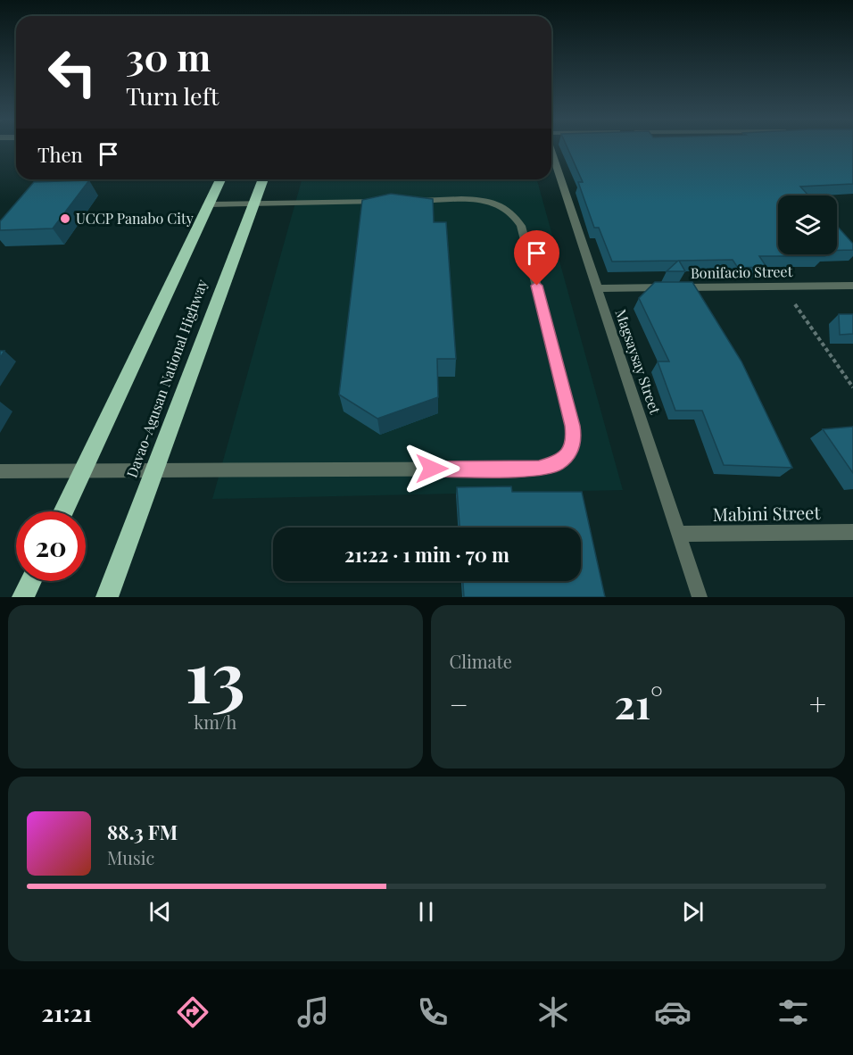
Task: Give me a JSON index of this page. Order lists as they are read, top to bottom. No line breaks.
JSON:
{"streets":{"highway":["Davao-Agusan National Highway"],"street":["Bonifacio Street","Magsaysay Street","Mabini Street"]},"crossings":[["Bonifacio Street","Magsaysay Street"],["Magsaysay Street","Mabini Street"]],"places":["UCCP Panabo City"],"page":{"turn":["30 m","Turn left"],"then":"Then","limit":"20","trip":"21:22 · 1 min · 70 m","tile":[["13","km/h"],"Climate"],"heat":["−","21°","+"],"song":["88.3 FM","Music"],"tabs":"21:21"}}
